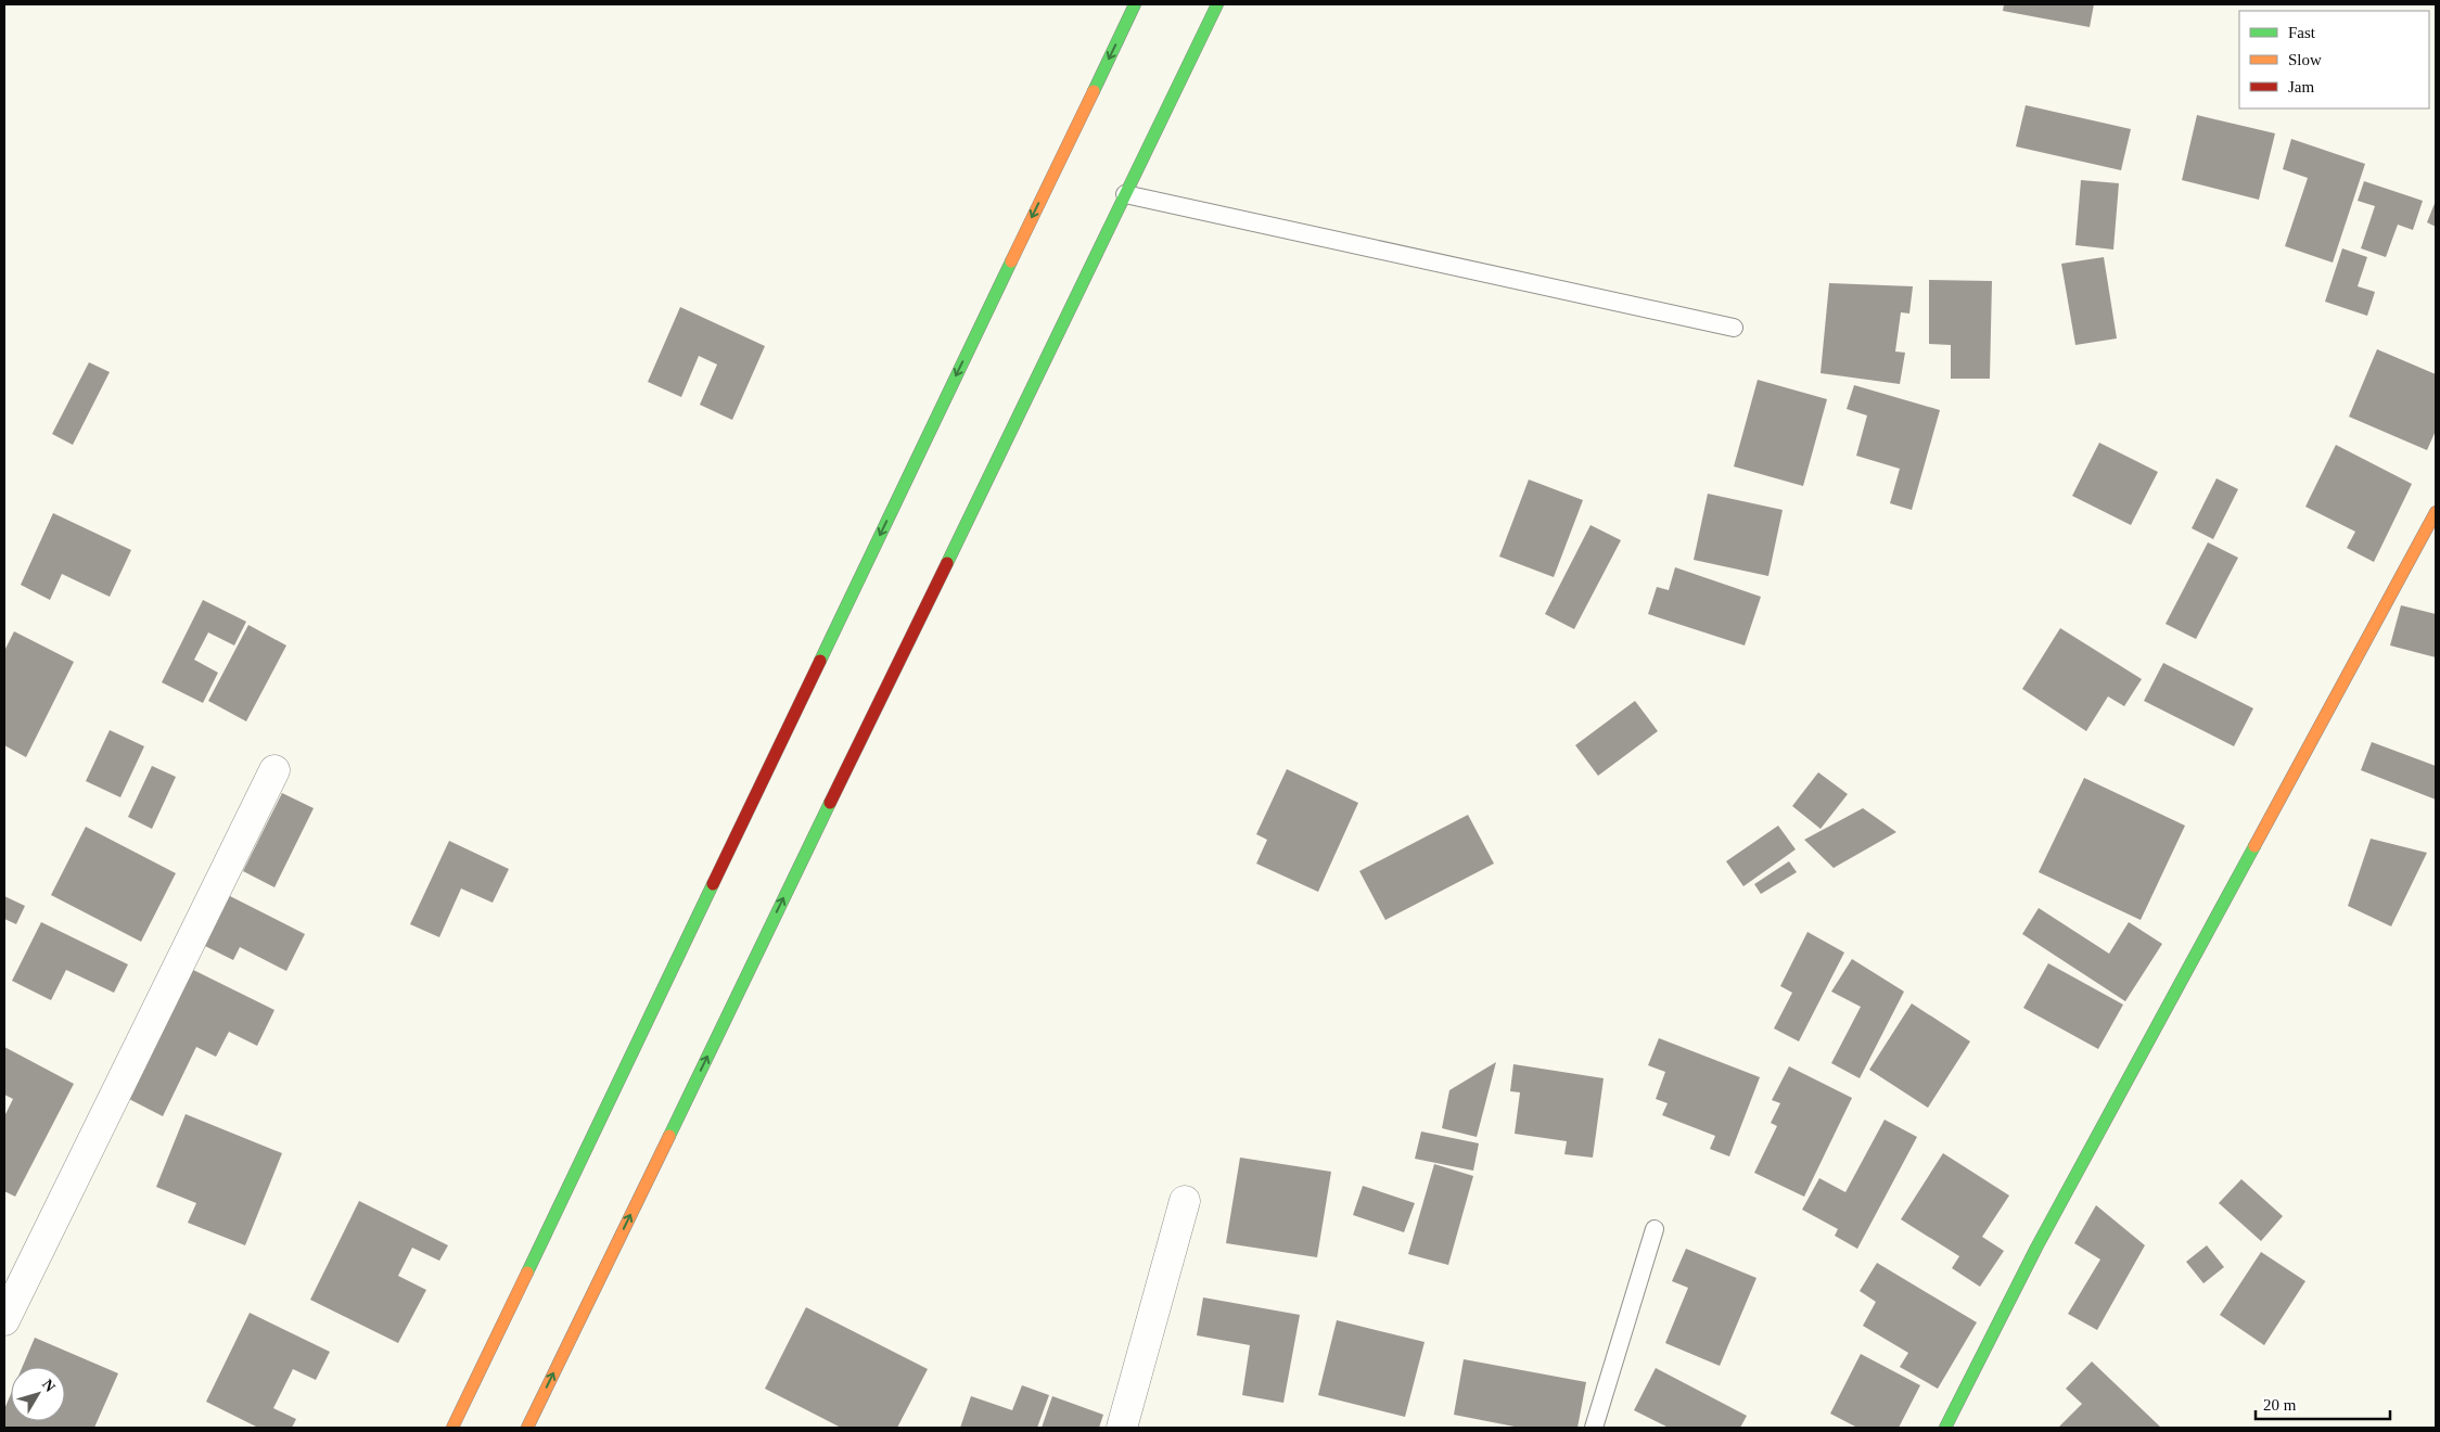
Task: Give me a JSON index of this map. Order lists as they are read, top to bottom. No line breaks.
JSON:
{"legend":["Fast","Slow","Jam"],"scale_bar":"20 m","north":"top right"}
